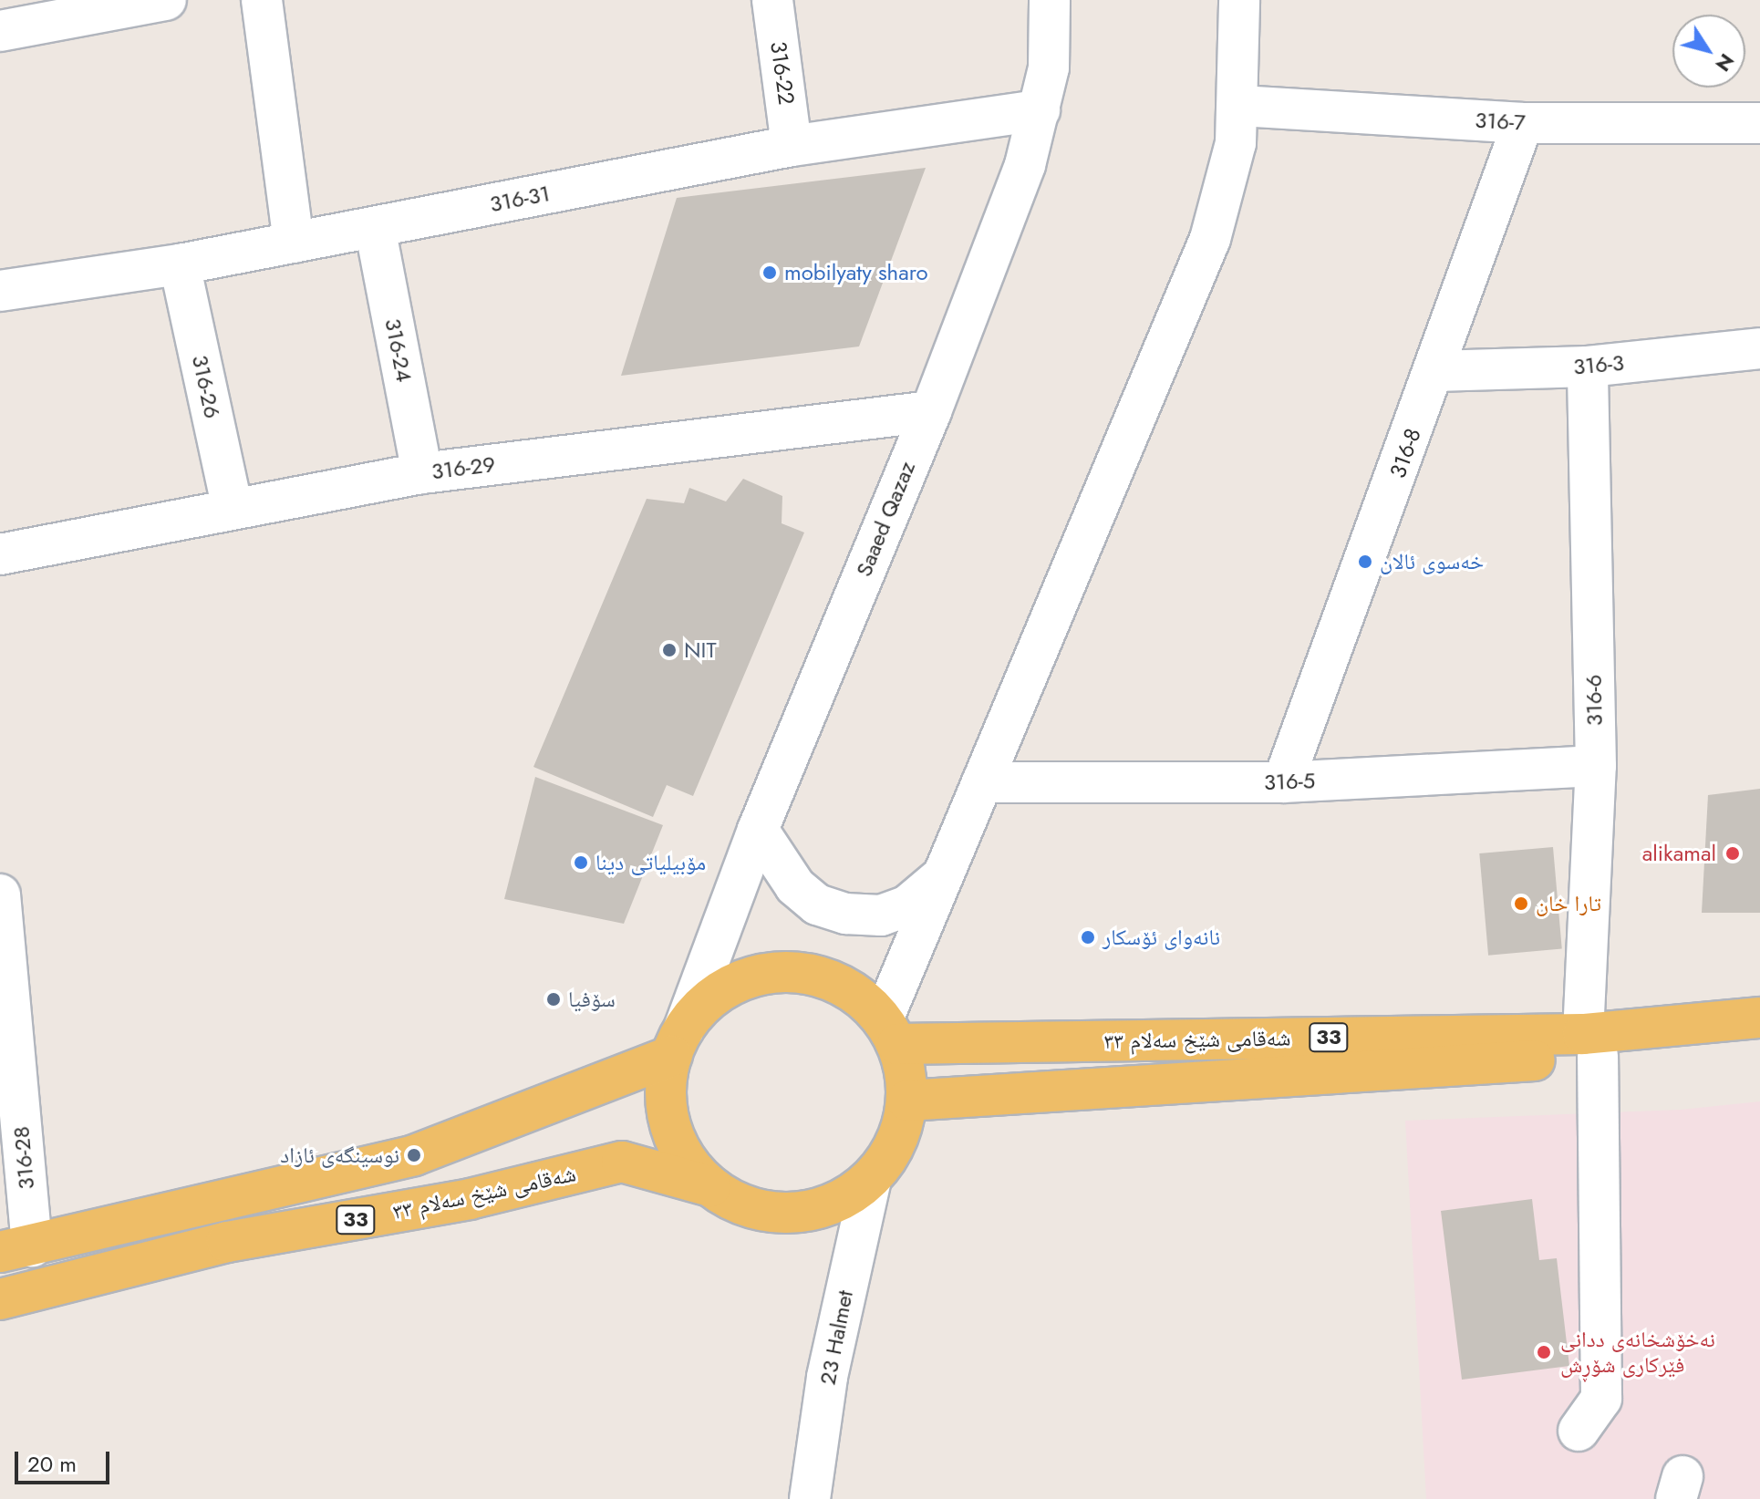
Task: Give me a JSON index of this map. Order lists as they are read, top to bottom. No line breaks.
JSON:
{"streets":{"main road":["33","شەقامی شێخ سەلام ٣٣"],"street":["316-22","316-7","316-31","316-24","316-3","316-26","316-8","316-29","Saaed Qazaz","316-6","316-5","316-28","23 Halmet"]},"crossings":[["316-22","316-31"],["316-7","316-8"],["316-31","316-24"],["316-31","316-26"],["316-31","Saaed Qazaz"],["316-24","316-29"],["316-3","316-8"],["316-3","316-6"],["316-26","316-29"],["316-8","316-5"],["316-29","Saaed Qazaz"],["Saaed Qazaz","33"],["Saaed Qazaz","شەقامی شێخ سەلام ٣٣"],["Saaed Qazaz","23 Halmet"],["316-6","316-5"],["316-6","شەقامی شێخ سەلام ٣٣"],["33","شەقامی شێخ سەلام ٣٣"],["33","316-28"],["33","23 Halmet"],["شەقامی شێخ سەلام ٣٣","23 Halmet"]],"places":["mobilyaty sharo","خەسوی ئالان","NIT","alikamal","مۆبیلیاتی دینا","تارا خان","نانەوای ئۆسکار","سۆفیا","نوسینگەی ئازاد","نەخۆشخانەی ددانی فێرکاری شۆڕش"],"scale_bar":"20 m","north":"bottom right"}
